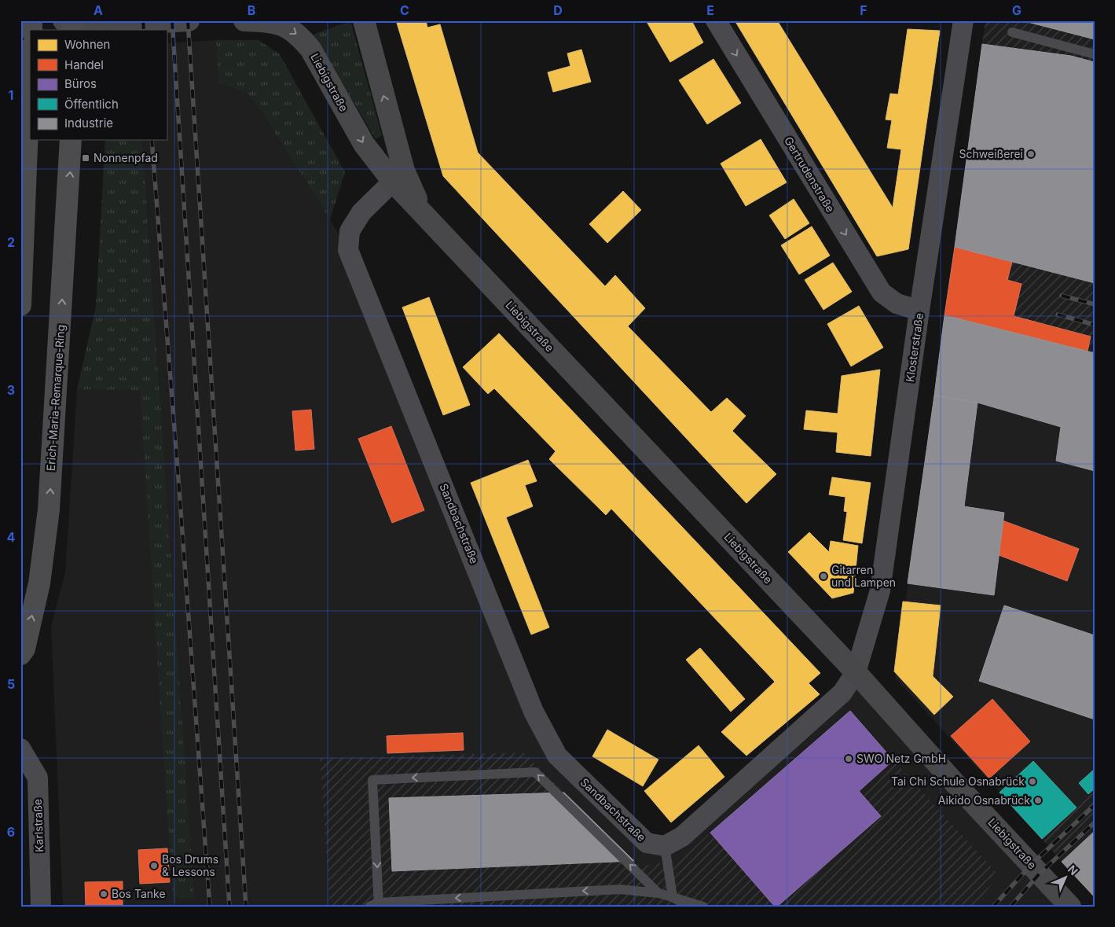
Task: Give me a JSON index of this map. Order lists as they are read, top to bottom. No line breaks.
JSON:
{"streets":{"main road":["Erich-Maria-Remarque-Ring"],"street":["Liebigstraße","Gertrudenstraße","Klosterstraße","Sandbachstraße","Karlstraße"]},"crossings":[["Liebigstraße","Klosterstraße"],["Liebigstraße","Sandbachstraße"],["Gertrudenstraße","Klosterstraße"]],"one_way":["Gertrudenstraße"],"places":{"other":["Schweißerei","Gitarren und Lampen","SWO Netz GmbH","Tai Chi Schule Osnabrück","Aikido Osnabrück","Bos Drums & Lessons","Bos Tanke"],"transit":["Nonnenpfad"]},"legend":["Wohnen","Handel","Büros","Öffentlich","Industrie"],"north":"top right","grid":{"columns":["A","B","C","D","E","F","G"],"rows":["1","2","3","4","5","6"]}}
